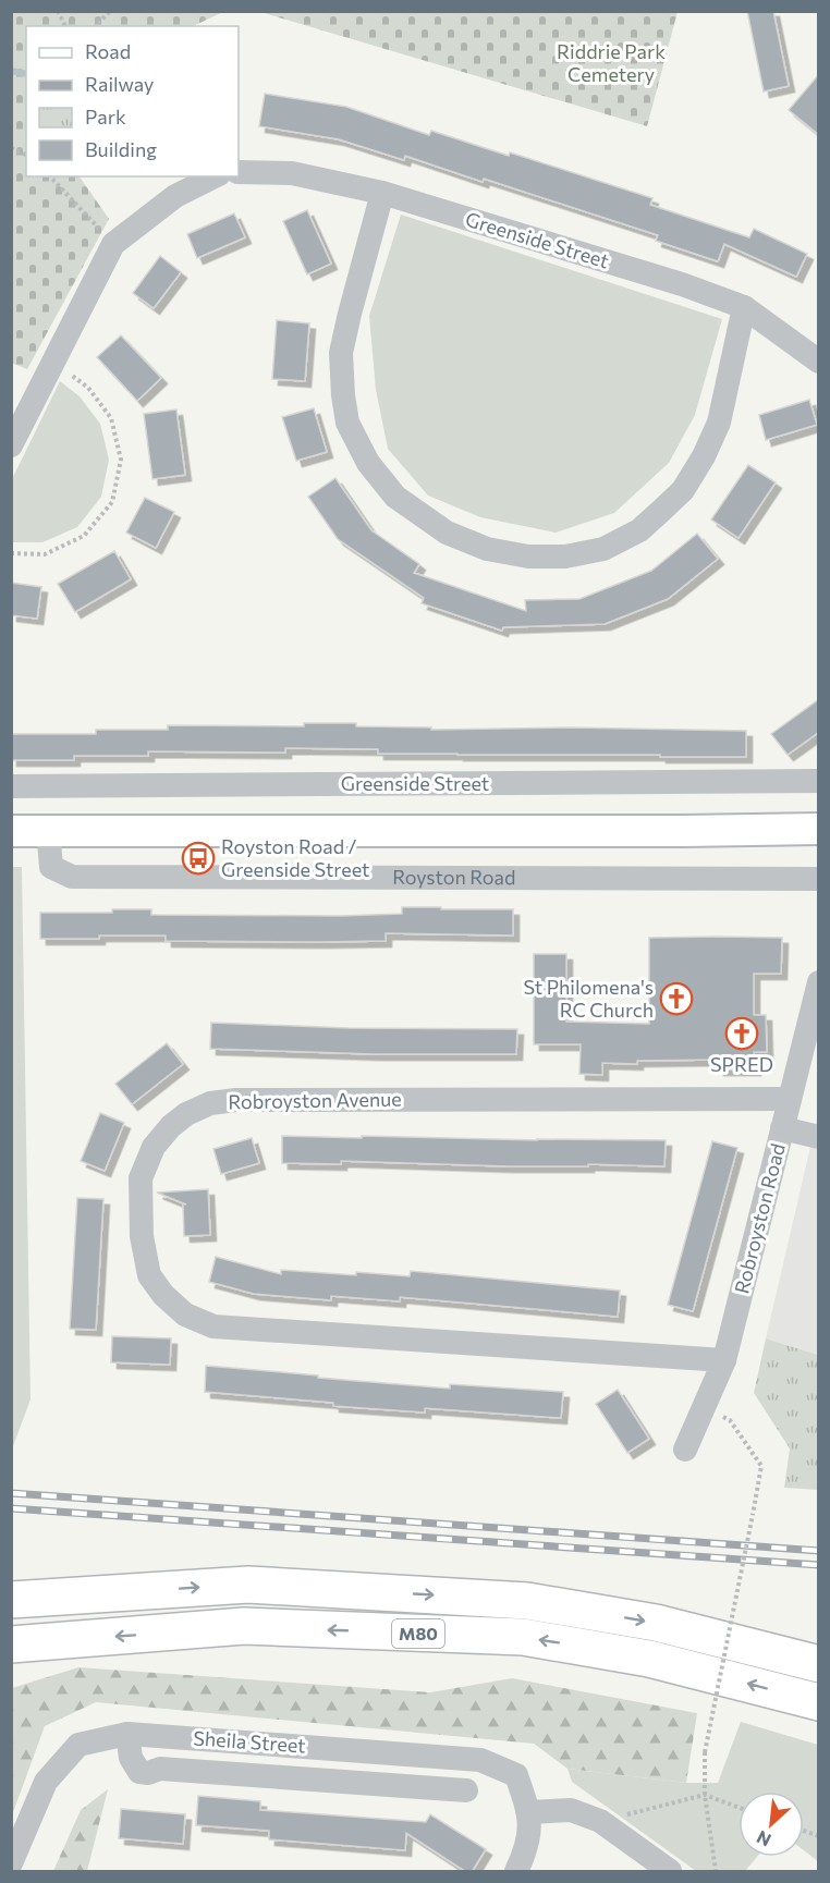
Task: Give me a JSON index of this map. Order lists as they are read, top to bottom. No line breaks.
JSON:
{"streets":{"highway":["M80"],"street":["Greenside Street","Royston Road","Robroyston Avenue","Robroyston Road","Sheila Street"]},"crossings":[["Robroyston Avenue","Robroyston Road"]],"parks":["Riddrie Park Cemetery"],"places":{"bus stop":["Royston Road / Greenside Street"],"church":["St Philomena's RC Church","SPRED"]},"legend":["Road","Railway","Park","Building"],"north":"bottom left"}
